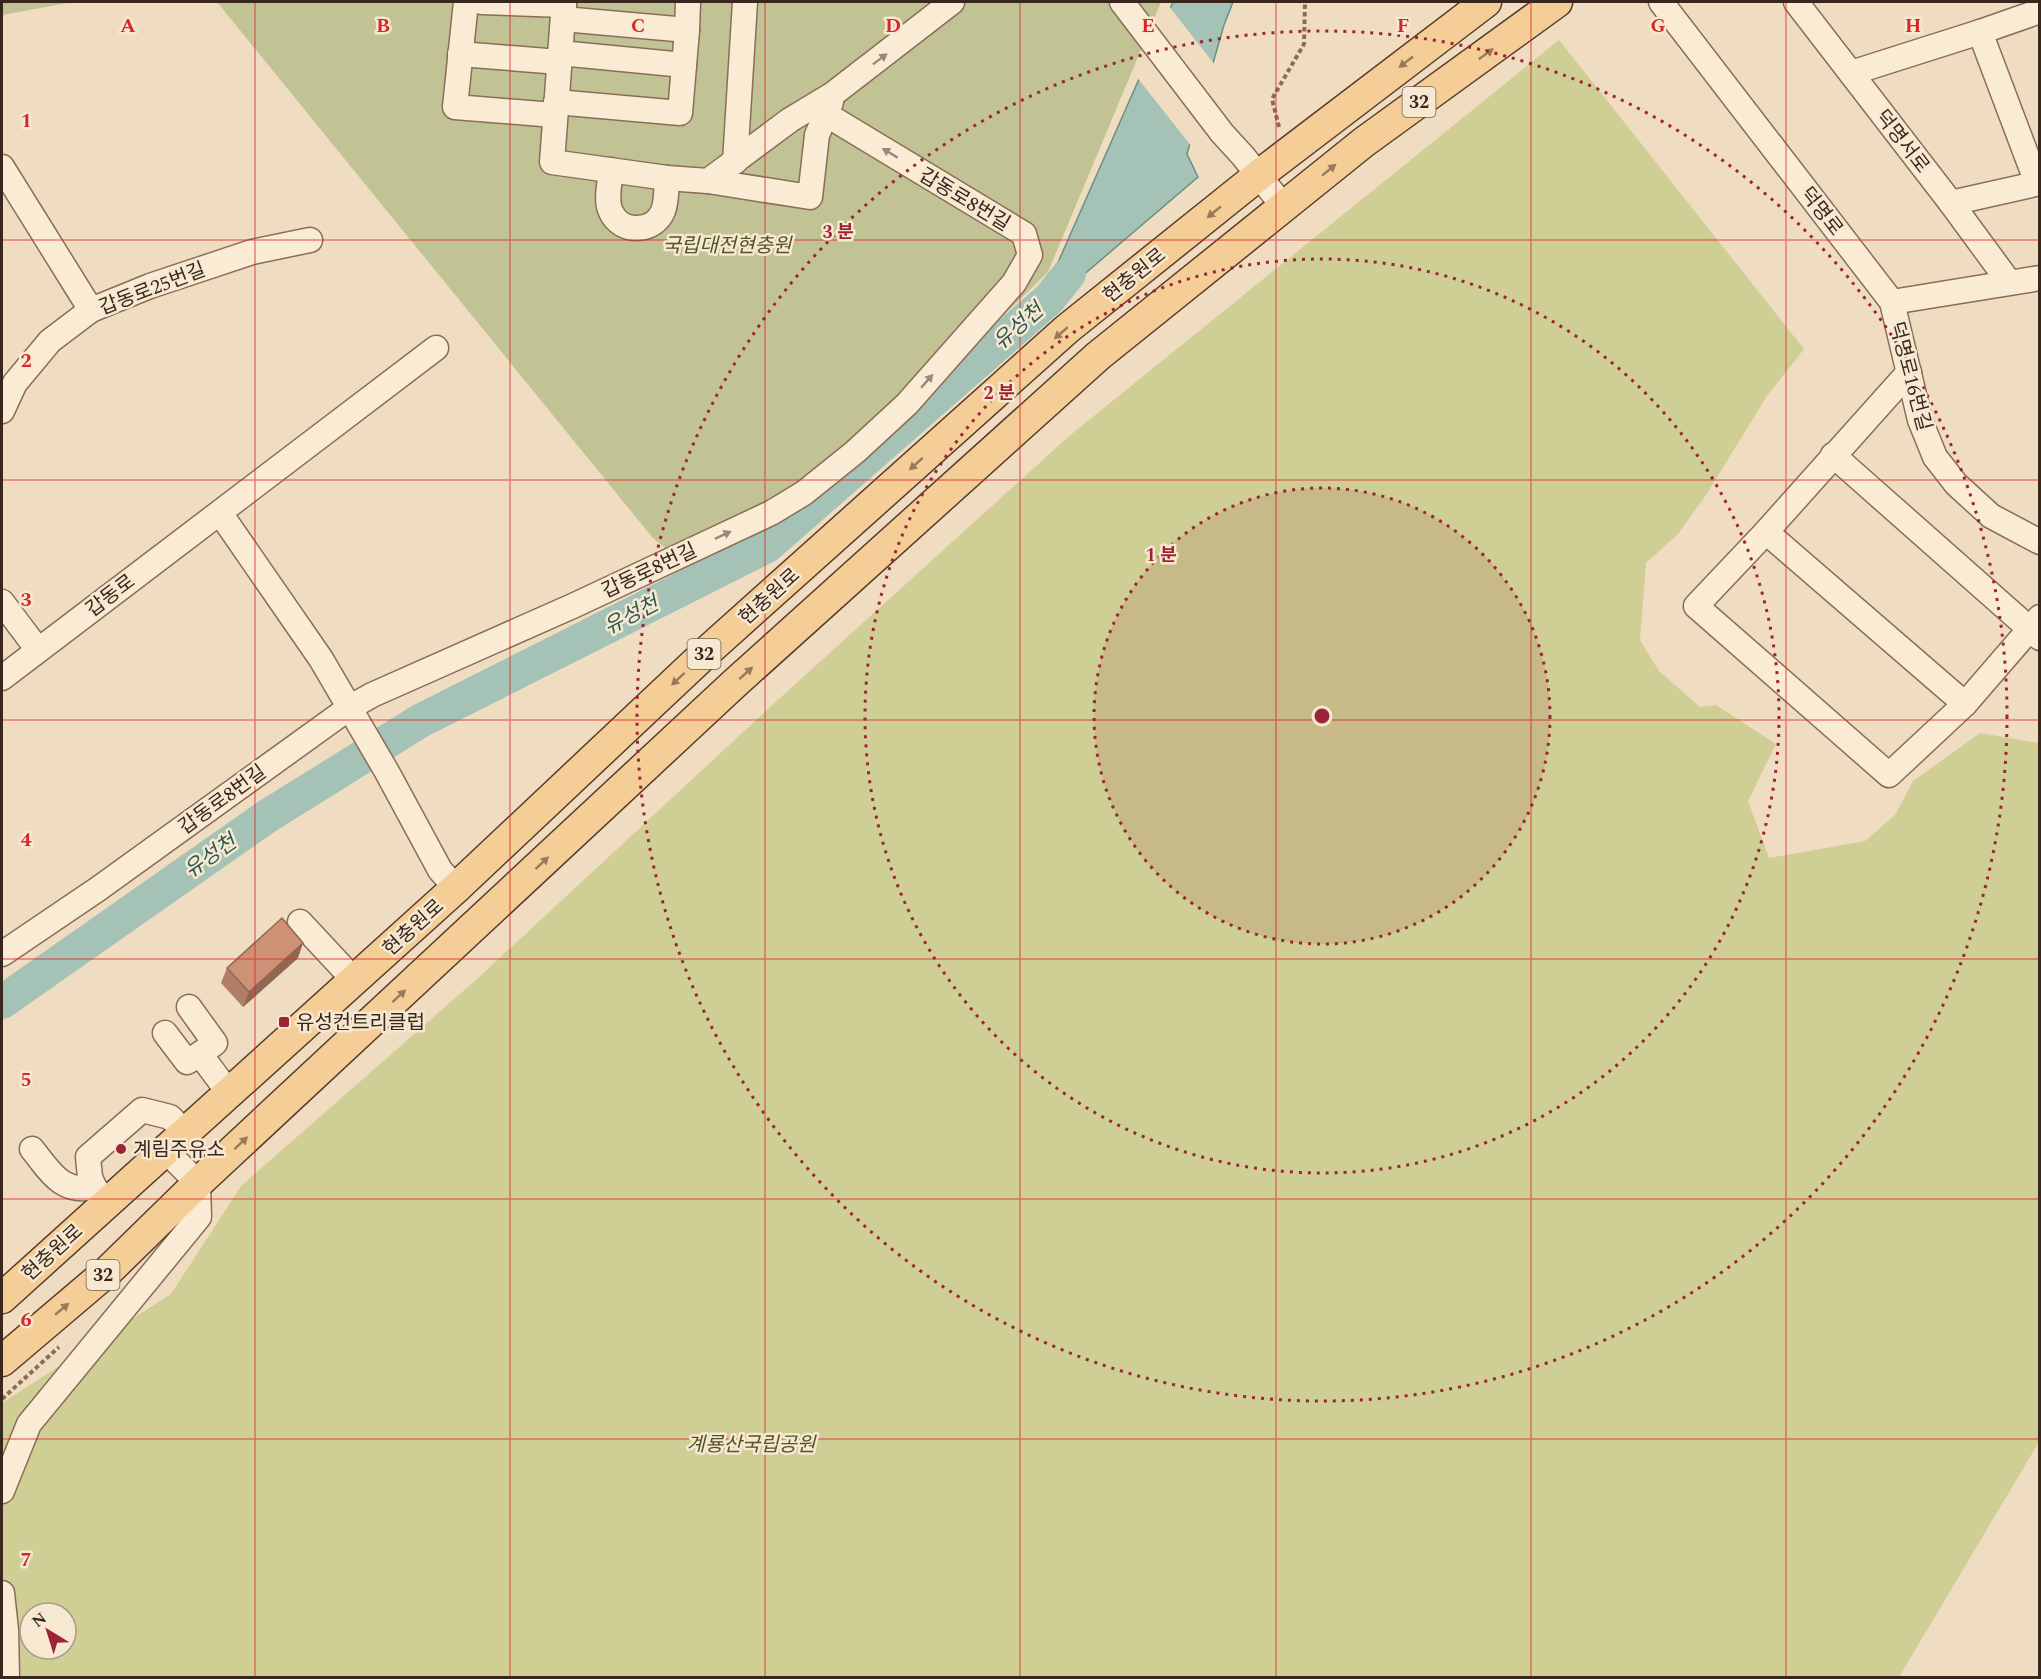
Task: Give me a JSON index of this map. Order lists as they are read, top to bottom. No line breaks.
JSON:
{"streets":{"main road":["32","현충원로"],"street":["덕명서로","갑동로8번길","덕명로","갑동로25번길","덕명로16번길","갑동로"]},"crossings":[["덕명로","덕명로16번길"]],"water":["유성천"],"parks":["국립대전현충원","계룡산국립공원"],"places":{"transit":["유성컨트리클럽"],"other":["계림주유소"]},"north":"top left","grid":{"columns":["A","B","C","D","E","F","G","H"],"rows":["1","2","3","4","5","6","7"]},"rings":["3 분","2 분","1 분"]}
